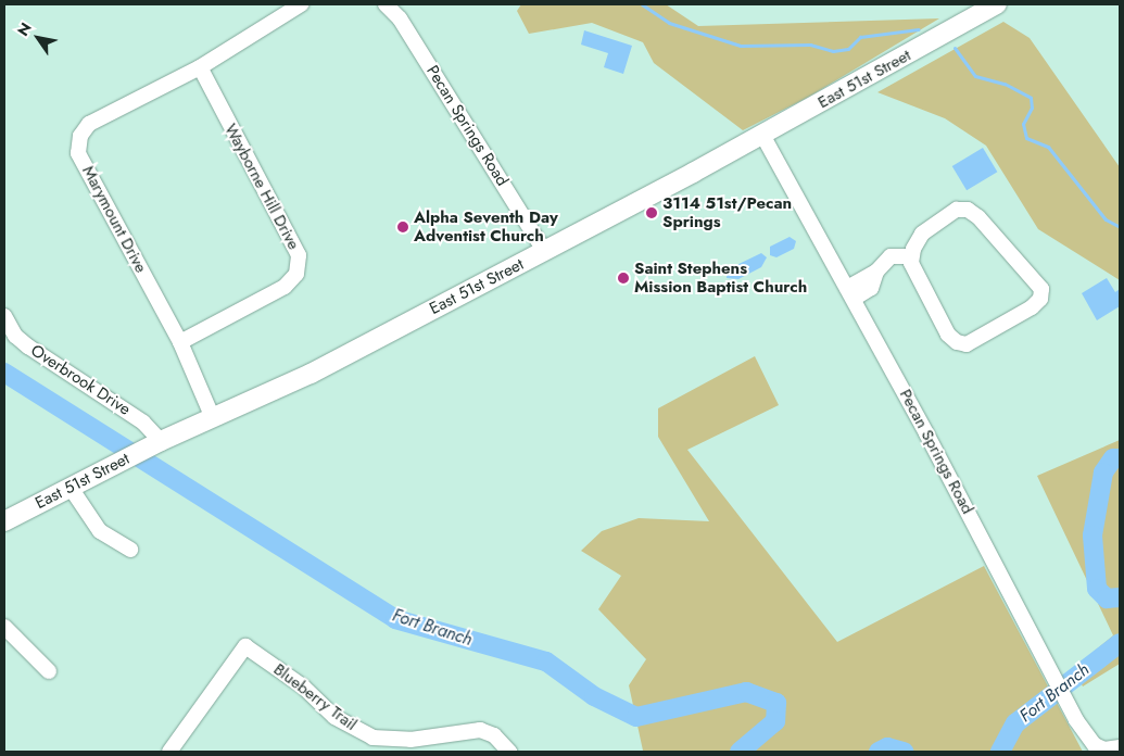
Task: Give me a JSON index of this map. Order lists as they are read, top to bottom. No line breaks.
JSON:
{"streets":{"main road":["East 51st Street"],"street":["Pecan Springs Road","Wayborne Hill Drive","Marymount Drive","Overbrook Drive","Blueberry Trail"]},"crossings":[["East 51st Street","Pecan Springs Road"],["East 51st Street","Marymount Drive"],["East 51st Street","Overbrook Drive"],["Wayborne Hill Drive","Marymount Drive"]],"water":["Fort Branch"],"places":["3114 51st/Pecan Springs","Alpha Seventh Day Adventist Church","Saint Stephens Mission Baptist Church"],"north":"top left"}
